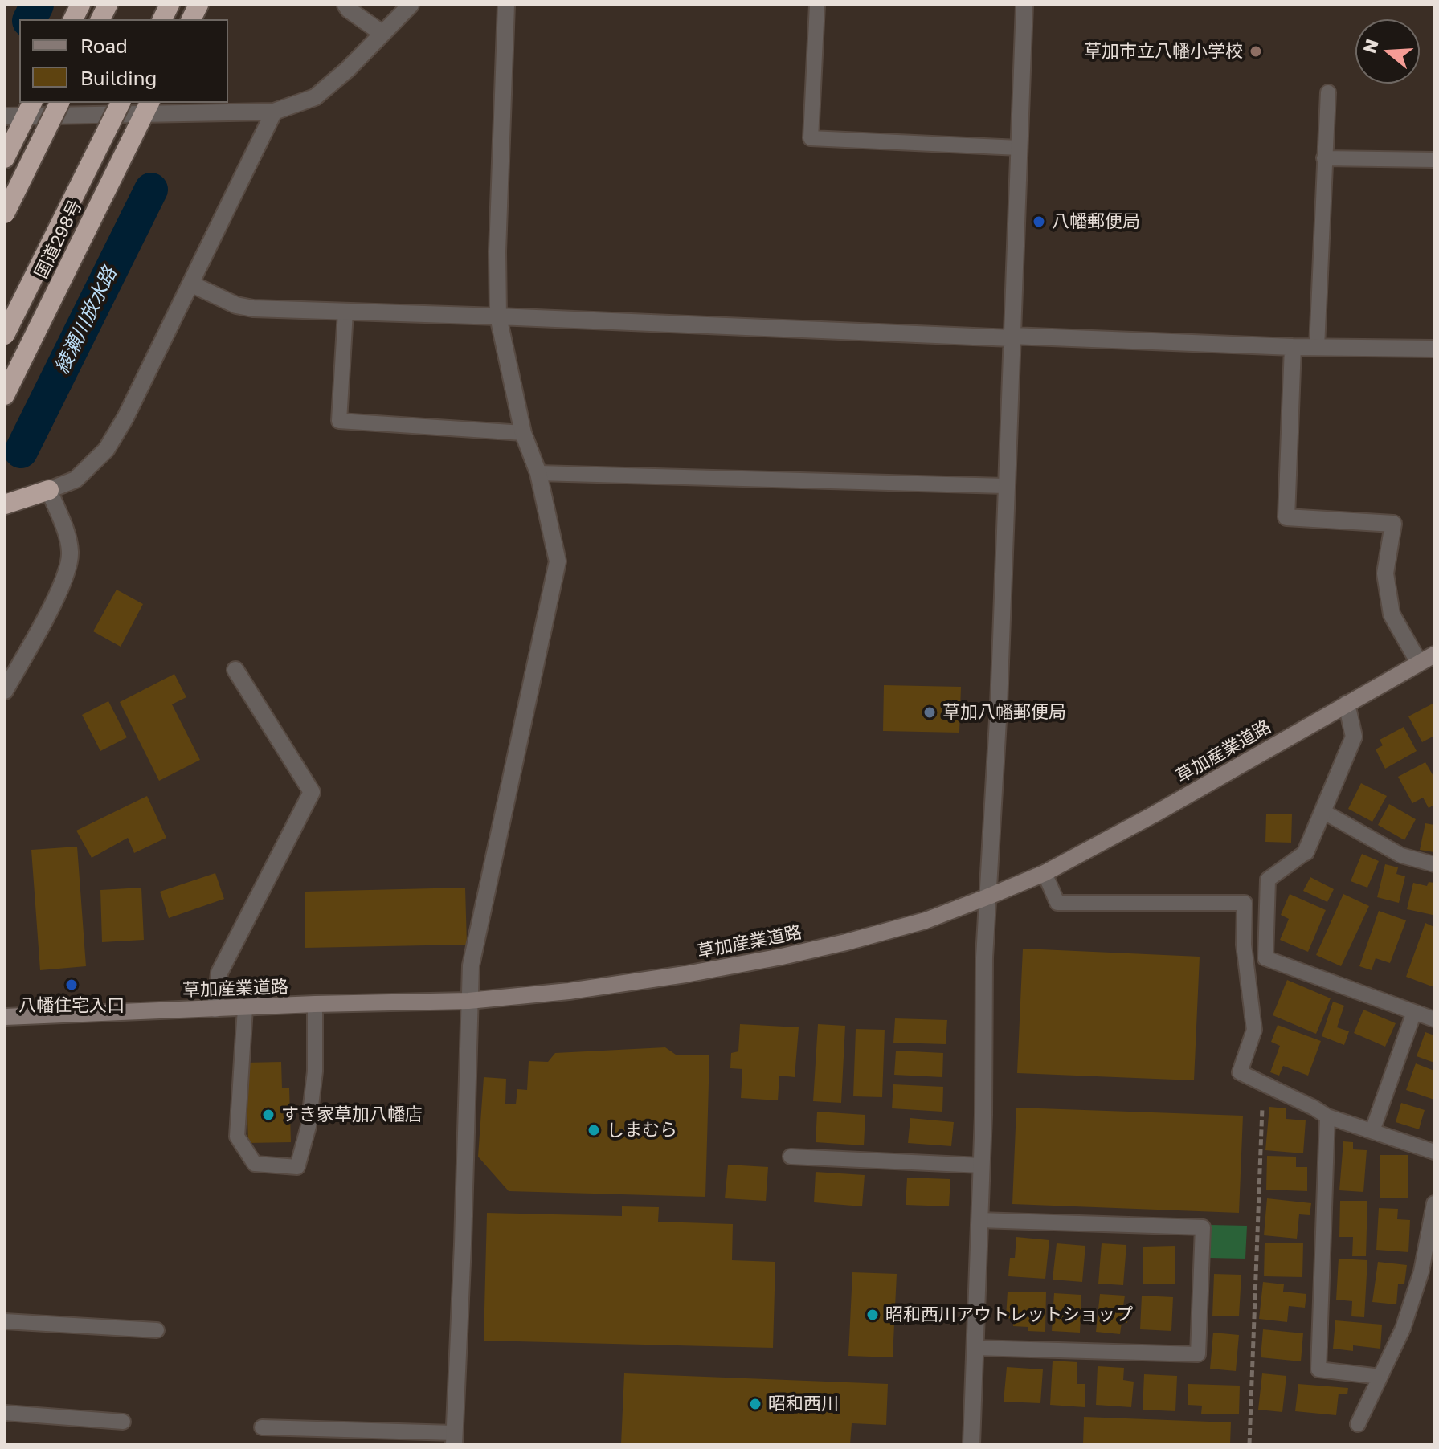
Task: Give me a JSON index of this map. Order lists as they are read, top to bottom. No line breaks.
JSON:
{"streets":{"highway":["国道298号"],"main road":["草加産業道路"]},"water":["綾瀬川放水路"],"places":["草加市立八幡小学校","八幡郵便局","草加八幡郵便局","八幡住宅入口","すき家草加八幡店","しまむら","昭和西川アウトレットショップ","昭和西川"],"legend":["Road","Building"],"north":"left"}
